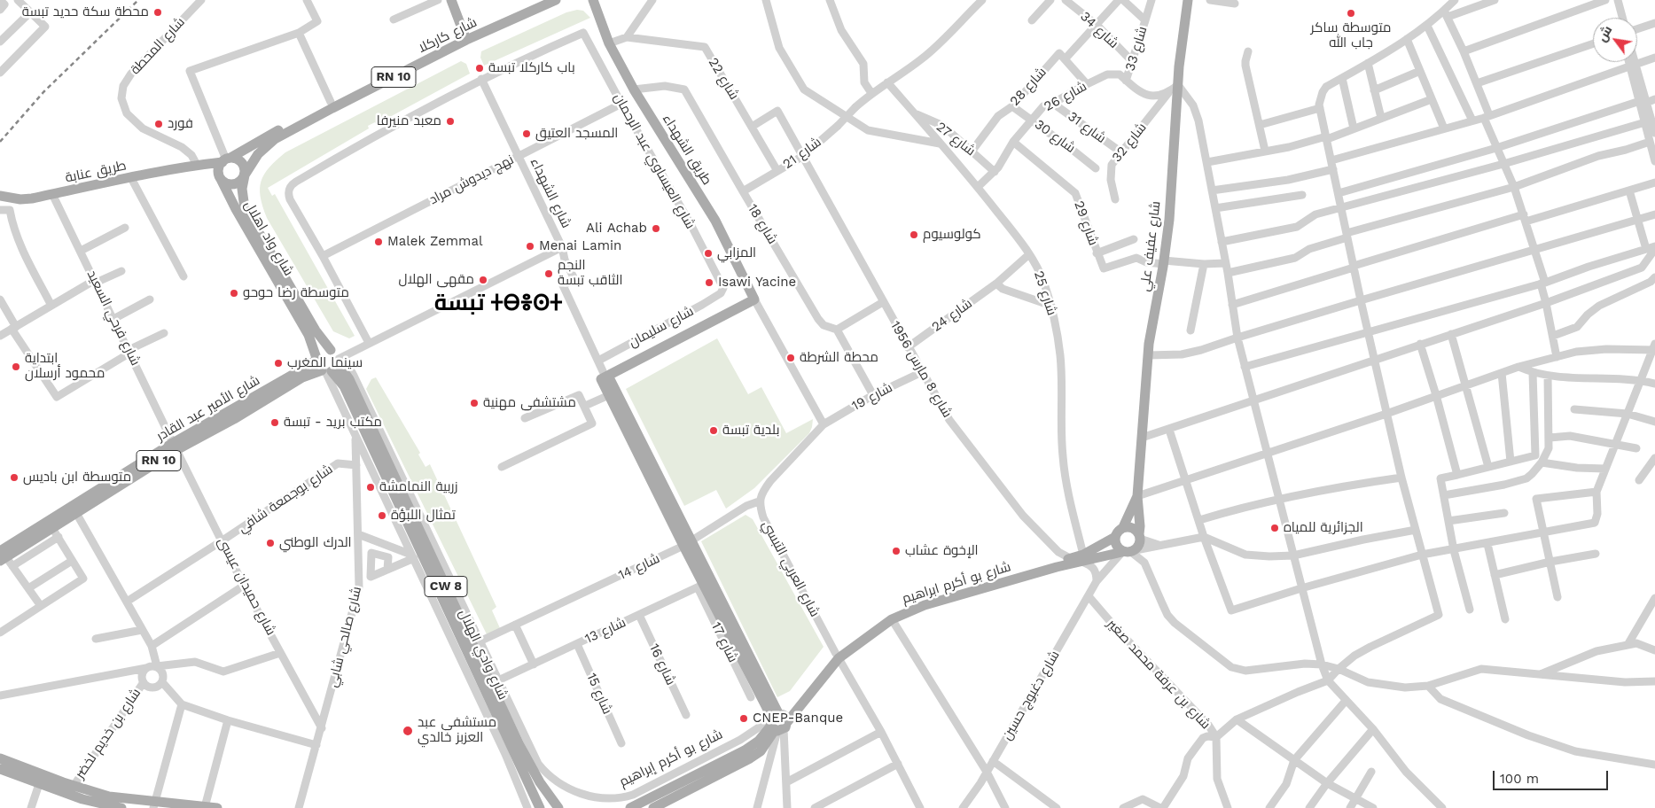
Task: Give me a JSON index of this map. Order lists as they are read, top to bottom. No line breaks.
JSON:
{"streets":{"main road":["شارع كاركلا","RN 10","طريق الشهداء","طريق عنابة","شارع واد اهلال","شارع عفيف علي","شارع الأمير عبد القادر","شارع بو أكرم ابراهيم","CW 8","شارع وادي الهلال","شارع بو أكرم إبراهيم"],"street":["شارع 34","شارع المحطة","شارع 33","شارع 22","شارع 28","شارع 26","شارع 31","شارع 30","شارع 27","شارع 32","شارع 21","شارع العيساوي عبد الرحمان","نهج ديدوش مراد","شارع الشهداء","شارع 29","شارع 18","شارع 25","شارع 24","شارع فرحي السعيد","شارع سليمان","شارع 8 مارس 1956","شارع 19","شارع بوجمعة شافي","شارع 14","شارع العربي التبسي","شارع حميدان عيسى","شارع 13","شارع صالحي شابي","شارع 17","شارع 16","شارع بن عرفة محمد صغير","شارع 15","شارع دغبوج حسين","شارع بن خديم لخضر"]},"crossings":[["شارع 34","شارع 33"],["شارع كاركلا","طريق عنابة"],["شارع كاركلا","شارع واد اهلال"],["شارع المحطة","طريق عنابة"],["شارع 33","شارع 26"],["شارع 22","طريق الشهداء"],["شارع 22","شارع 21"],["شارع 22","شارع 8 مارس 1956"],["شارع 28","شارع 30"],["شارع 28","شارع 27"],["شارع 26","شارع 31"],["شارع 26","شارع 30"],["شارع 26","شارع 27"],["شارع 26","شارع 32"],["شارع 26","شارع 29"],["شارع 26","شارع 25"],["شارع 31","شارع 32"],["شارع 27","شارع 25"],["طريق الشهداء","شارع 18"],["طريق الشهداء","شارع 19"],["شارع 21","شارع 18"],["شارع 21","شارع 25"],["شارع 21","شارع 8 مارس 1956"],["شارع العيساوي عبد الرحمان","نهج ديدوش مراد"],["شارع العيساوي عبد الرحمان","شارع الشهداء"],["شارع العيساوي عبد الرحمان","شارع سليمان"],["طريق عنابة","شارع واد اهلال"],["طريق عنابة","شارع فرحي السعيد"],["نهج ديدوش مراد","شارع الشهداء"],["شارع الشهداء","شارع سليمان"],["شارع 29","شارع عفيف علي"],["شارع 18","شارع 19"],["شارع واد اهلال","شارع الأمير عبد القادر"],["شارع واد اهلال","شارع وادي الهلال"],["شارع عفيف علي","شارع بو أكرم ابراهيم"],["شارع عفيف علي","شارع دغبوج حسين"],["شارع 25","شارع 24"],["شارع 25","شارع بو أكرم ابراهيم"],["شارع 24","شارع 8 مارس 1956"],["شارع فرحي السعيد","شارع الأمير عبد القادر"],["شارع فرحي السعيد","شارع حميدان عيسى"],["شارع 8 مارس 1956","شارع 19"],["شارع 8 مارس 1956","شارع بو أكرم ابراهيم"],["شارع الأمير عبد القادر","شارع حميدان عيسى"],["شارع الأمير عبد القادر","شارع وادي الهلال"],["شارع بوجمعة شافي","شارع حميدان عيسى"],["شارع بوجمعة شافي","شارع صالحي شابي"],["شارع 14","شارع العربي التبسي"],["شارع 14","شارع وادي الهلال"],["شارع العربي التبسي","شارع بو أكرم ابراهيم"],["شارع بو أكرم ابراهيم","شارع دغبوج حسين"],["شارع بو أكرم ابراهيم","شارع بو أكرم إبراهيم"],["شارع حميدان عيسى","شارع صالحي شابي"],["شارع 13","شارع 17"],["شارع 13","شارع وادي الهلال"],["شارع 13","شارع 16"],["شارع 13","شارع 15"],["شارع صالحي شابي","شارع وادي الهلال"],["شارع وادي الهلال","شارع بو أكرم إبراهيم"],["شارع بن عرفة محمد صغير","شارع دغبوج حسين"]],"districts":["تبسة ⵜⴱⴻⵙⵜ"],"places":["محطة سكة حديد تبسة","متوسطة ساكر جاب الله","باب كاركلا تبسة","معبد منيرفا","فورد","المسجد العتيق","Ali Achab","كولوسيوم","Malek Zemmal","Menai Lamin","المزابي","النجم الثاقب تبسة","مقهى الهلال","Isawi Yacine","متوسطة رضا حوحو","محطة الشرطة","سينما المغرب","ابتداية محمود أرسلان","مشتشفى مهنية","مكتب بريد - تبسة","بلدية تبسة","متوسطة ابن باديس","زربية النمامشة","تمثال اللبؤة","الجزائرية للمياه","الدرك الوطني","الإخوة عشاب","CNEP-Banque","مستشفى عبد العزبز خالدي"],"scale_bar":"100 m","north":"top left"}
